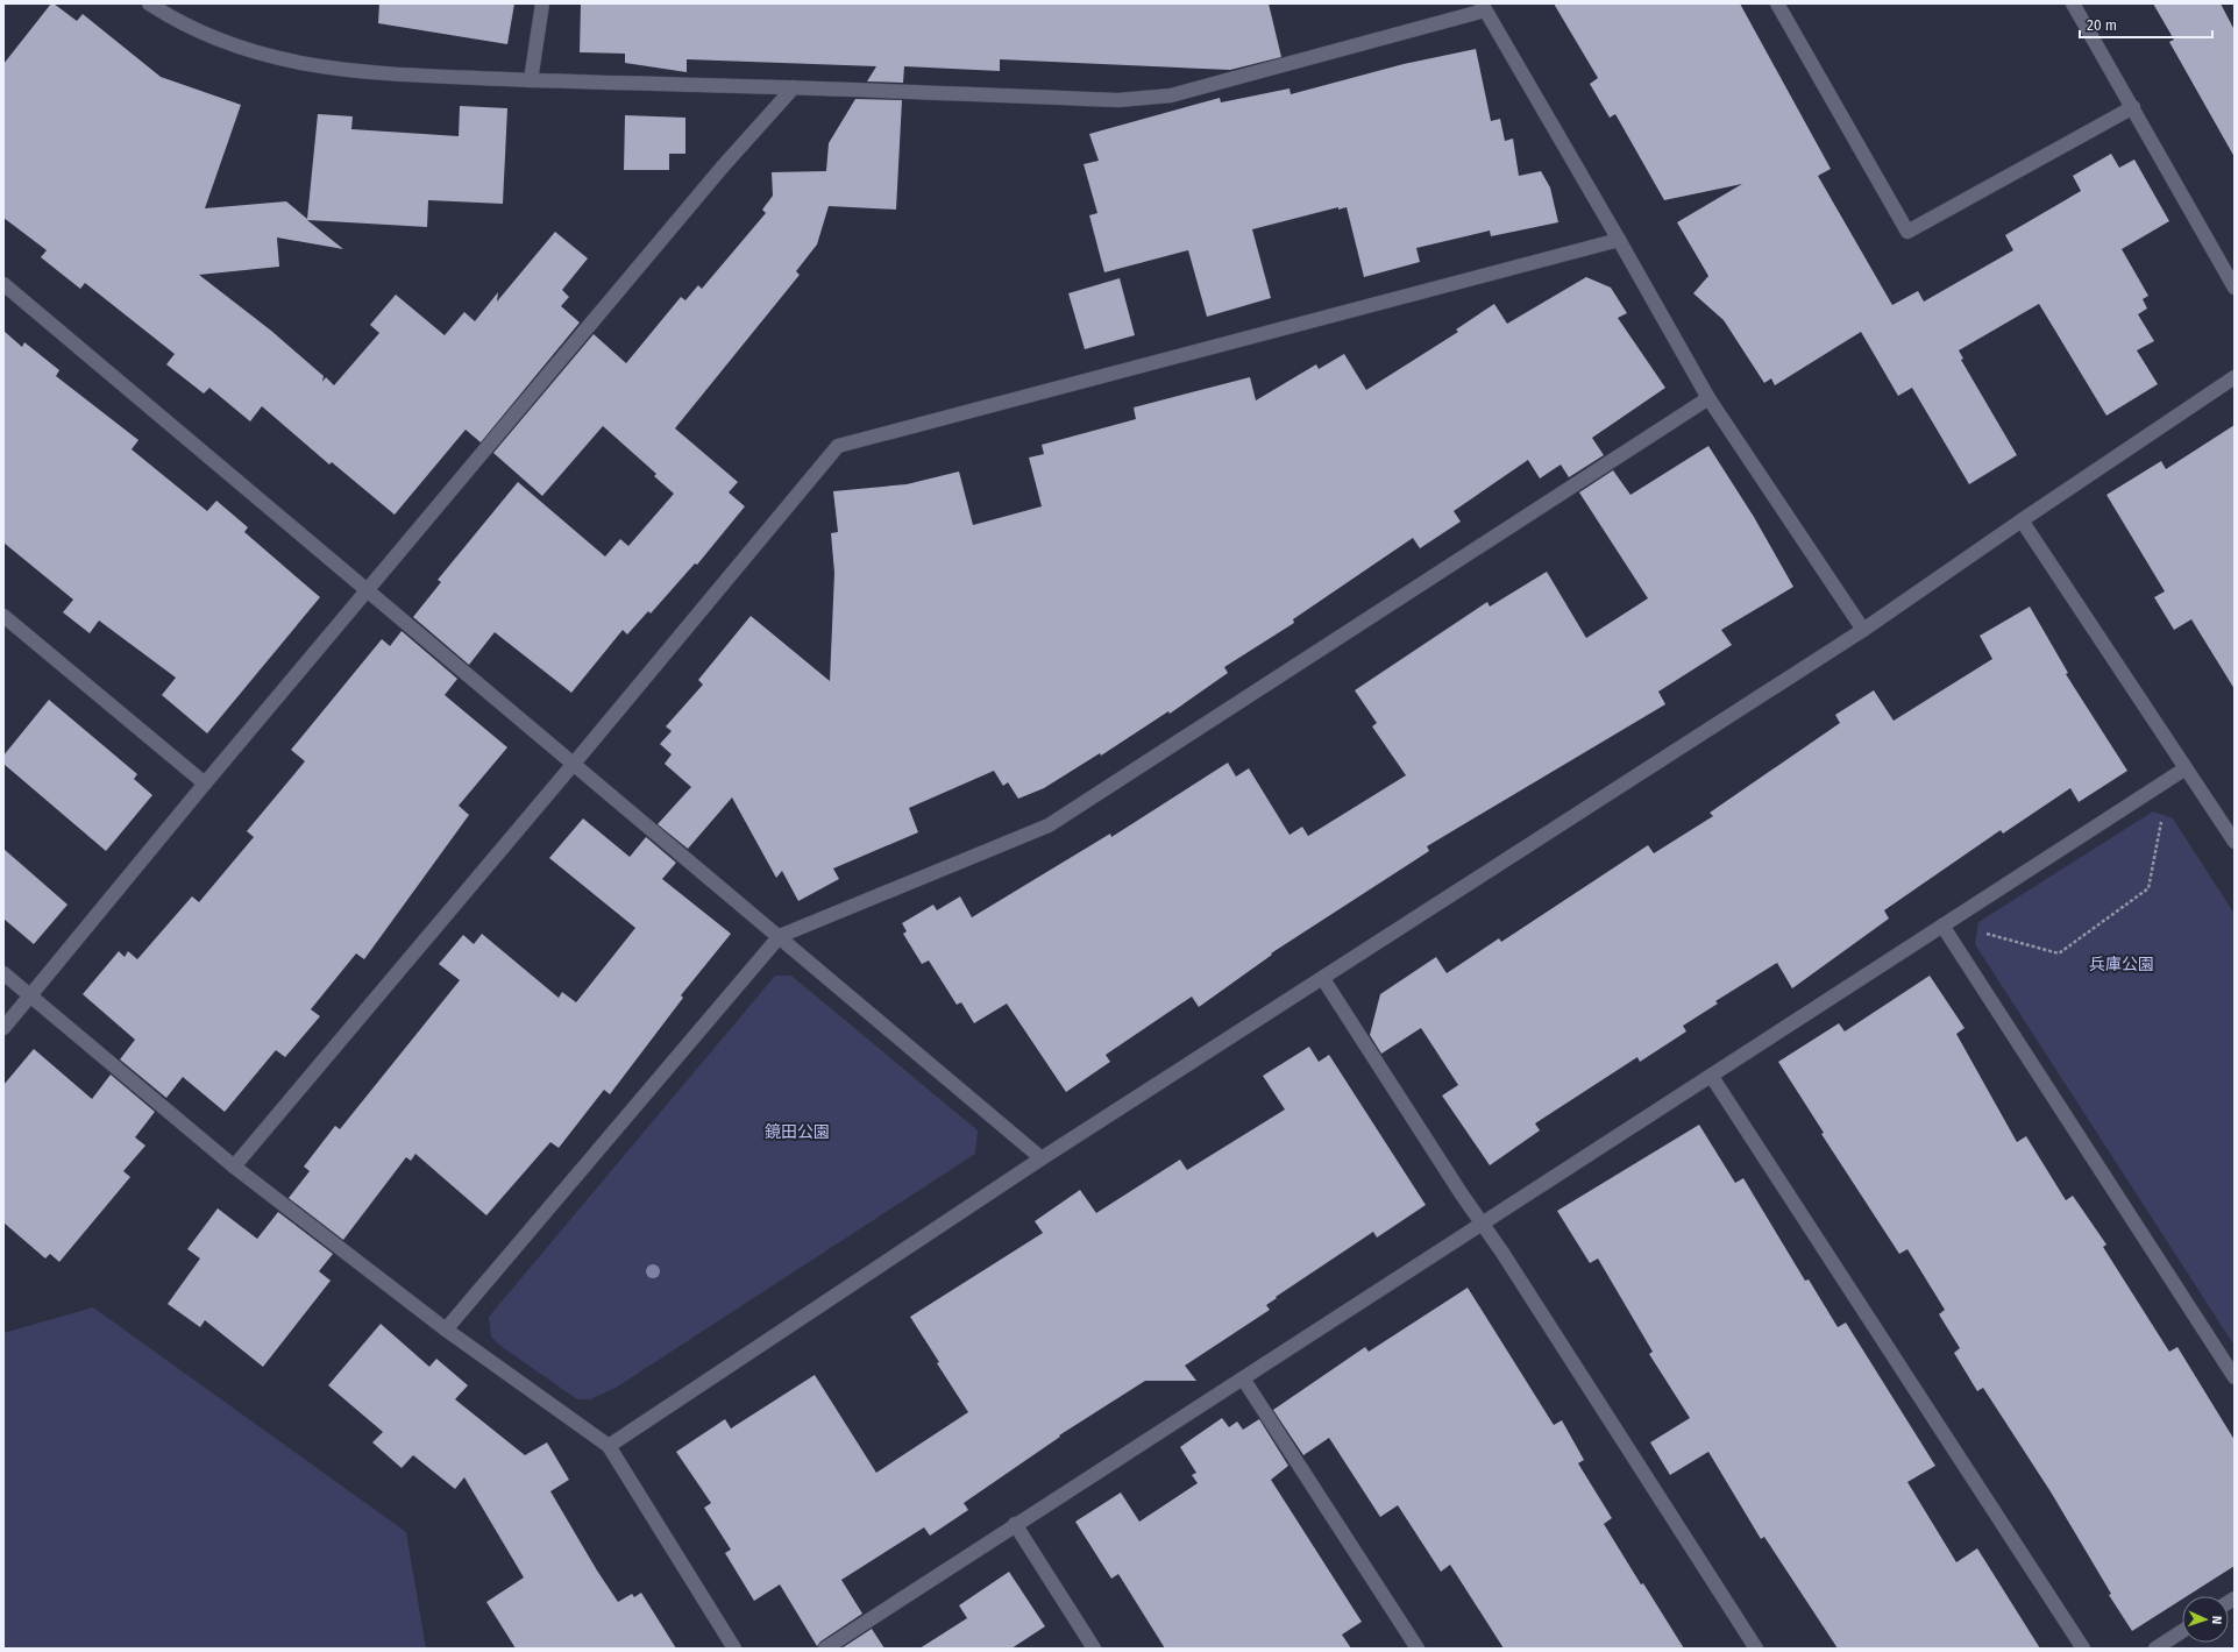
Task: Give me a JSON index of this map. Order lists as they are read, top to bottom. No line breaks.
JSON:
{"parks":["兵庫公園","鏡田公園"],"scale_bar":"20 m","north":"right"}
